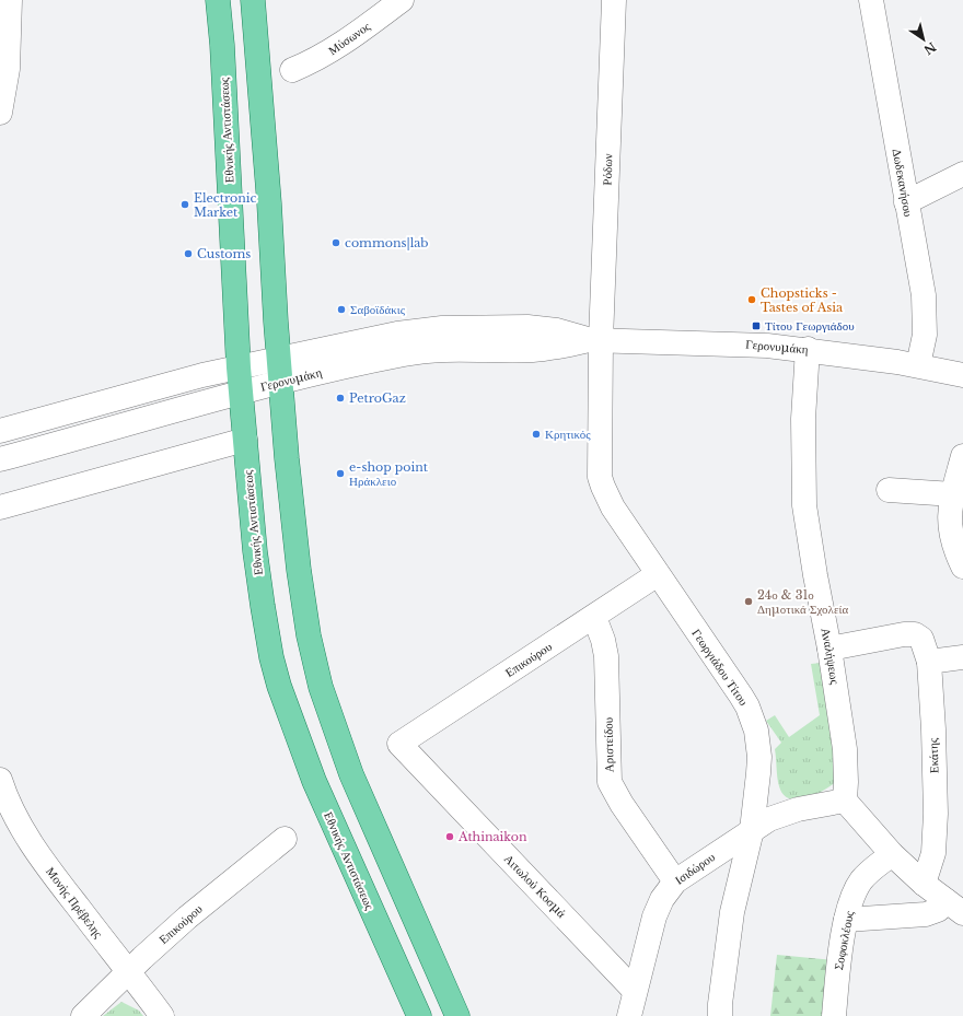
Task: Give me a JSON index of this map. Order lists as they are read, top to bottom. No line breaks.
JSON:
{"streets":{"main road":["Εθνικής Αντιστάσεως"],"street":["Μύσωνος","Ρόδων","Δωδεκανήσου","Γερονυμάκη","Αναλήψεως","Επικούρου","Γεωργιάδου Τίτου","Αριστείδου","Εκάτης","Ισιδώρου","Αιτωλού Κοσμά","Μονής Πρέβελης","Σοφοκλέους"]},"crossings":[["Εθνικής Αντιστάσεως","Γερονυμάκη"],["Ρόδων","Γερονυμάκη"],["Ρόδων","Γεωργιάδου Τίτου"],["Δωδεκανήσου","Γερονυμάκη"],["Γερονυμάκη","Αναλήψεως"],["Γερονυμάκη","Γεωργιάδου Τίτου"],["Αναλήψεως","Εκάτης"],["Αναλήψεως","Ισιδώρου"],["Επικούρου","Γεωργιάδου Τίτου"],["Επικούρου","Αριστείδου"],["Επικούρου","Αιτωλού Κοσμά"],["Επικούρου","Μονής Πρέβελης"],["Γεωργιάδου Τίτου","Ισιδώρου"],["Αριστείδου","Ισιδώρου"],["Ισιδώρου","Αιτωλού Κοσμά"]],"places":{"other":["Electronic Market","commons|lab","Customs","Chopsticks - Tastes of Asia","Σαβοϊδάκις","PetroGaz","Κρητικός","e-shop point Ηράκλειο","24ο & 31ο Δημοτικά Σχολεία","Athinaikon"],"transit":["Τίτου Γεωργιάδου"]},"north":"bottom right"}
